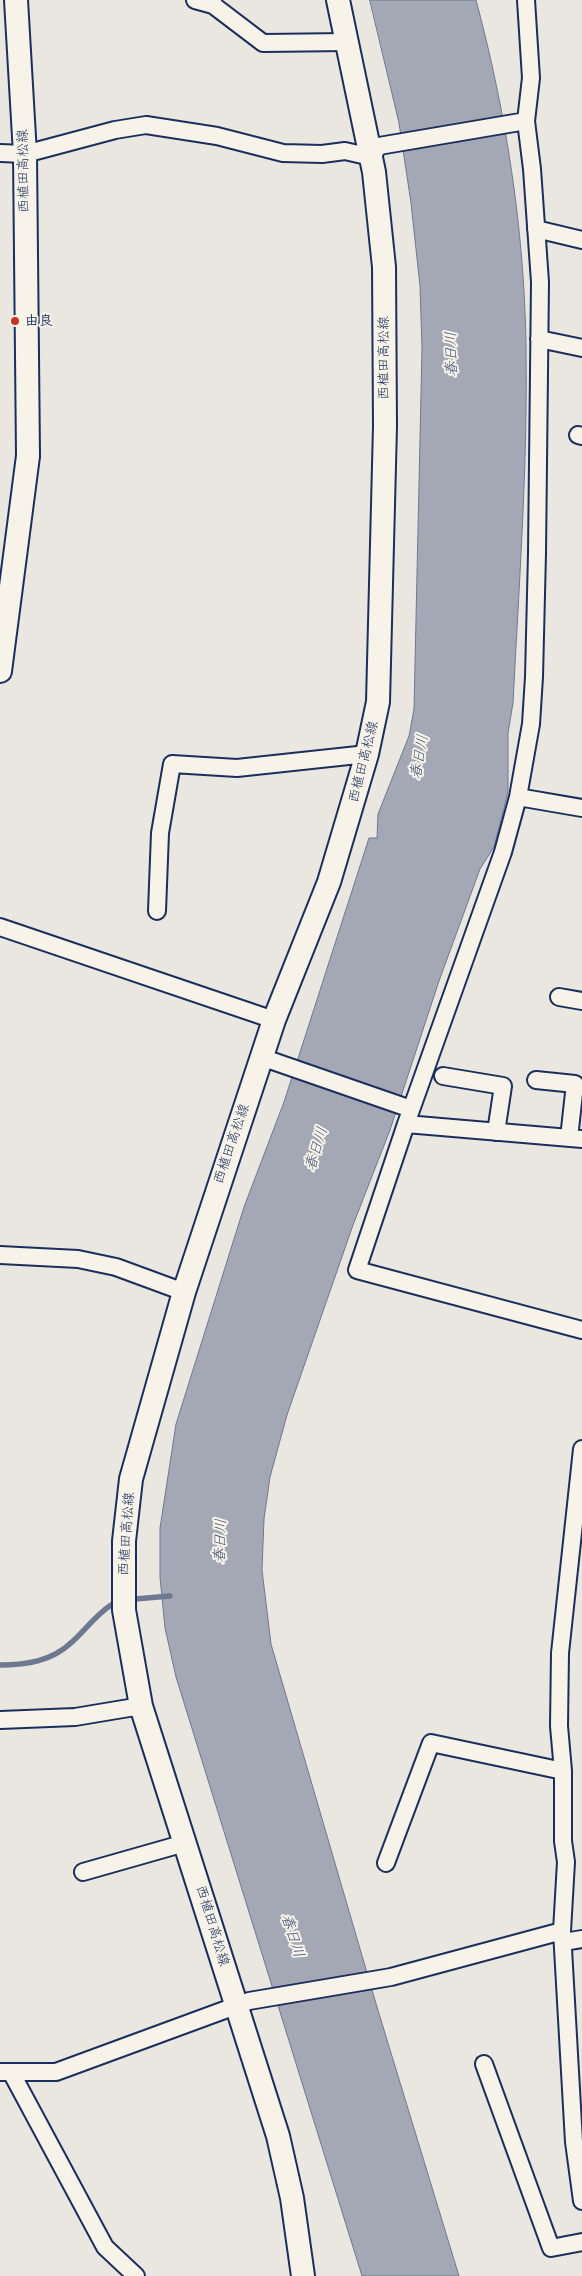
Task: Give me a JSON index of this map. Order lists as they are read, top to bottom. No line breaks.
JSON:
{"streets":{"main road":["西植田高松線"]},"water":["春日川"],"places":["由良"]}
